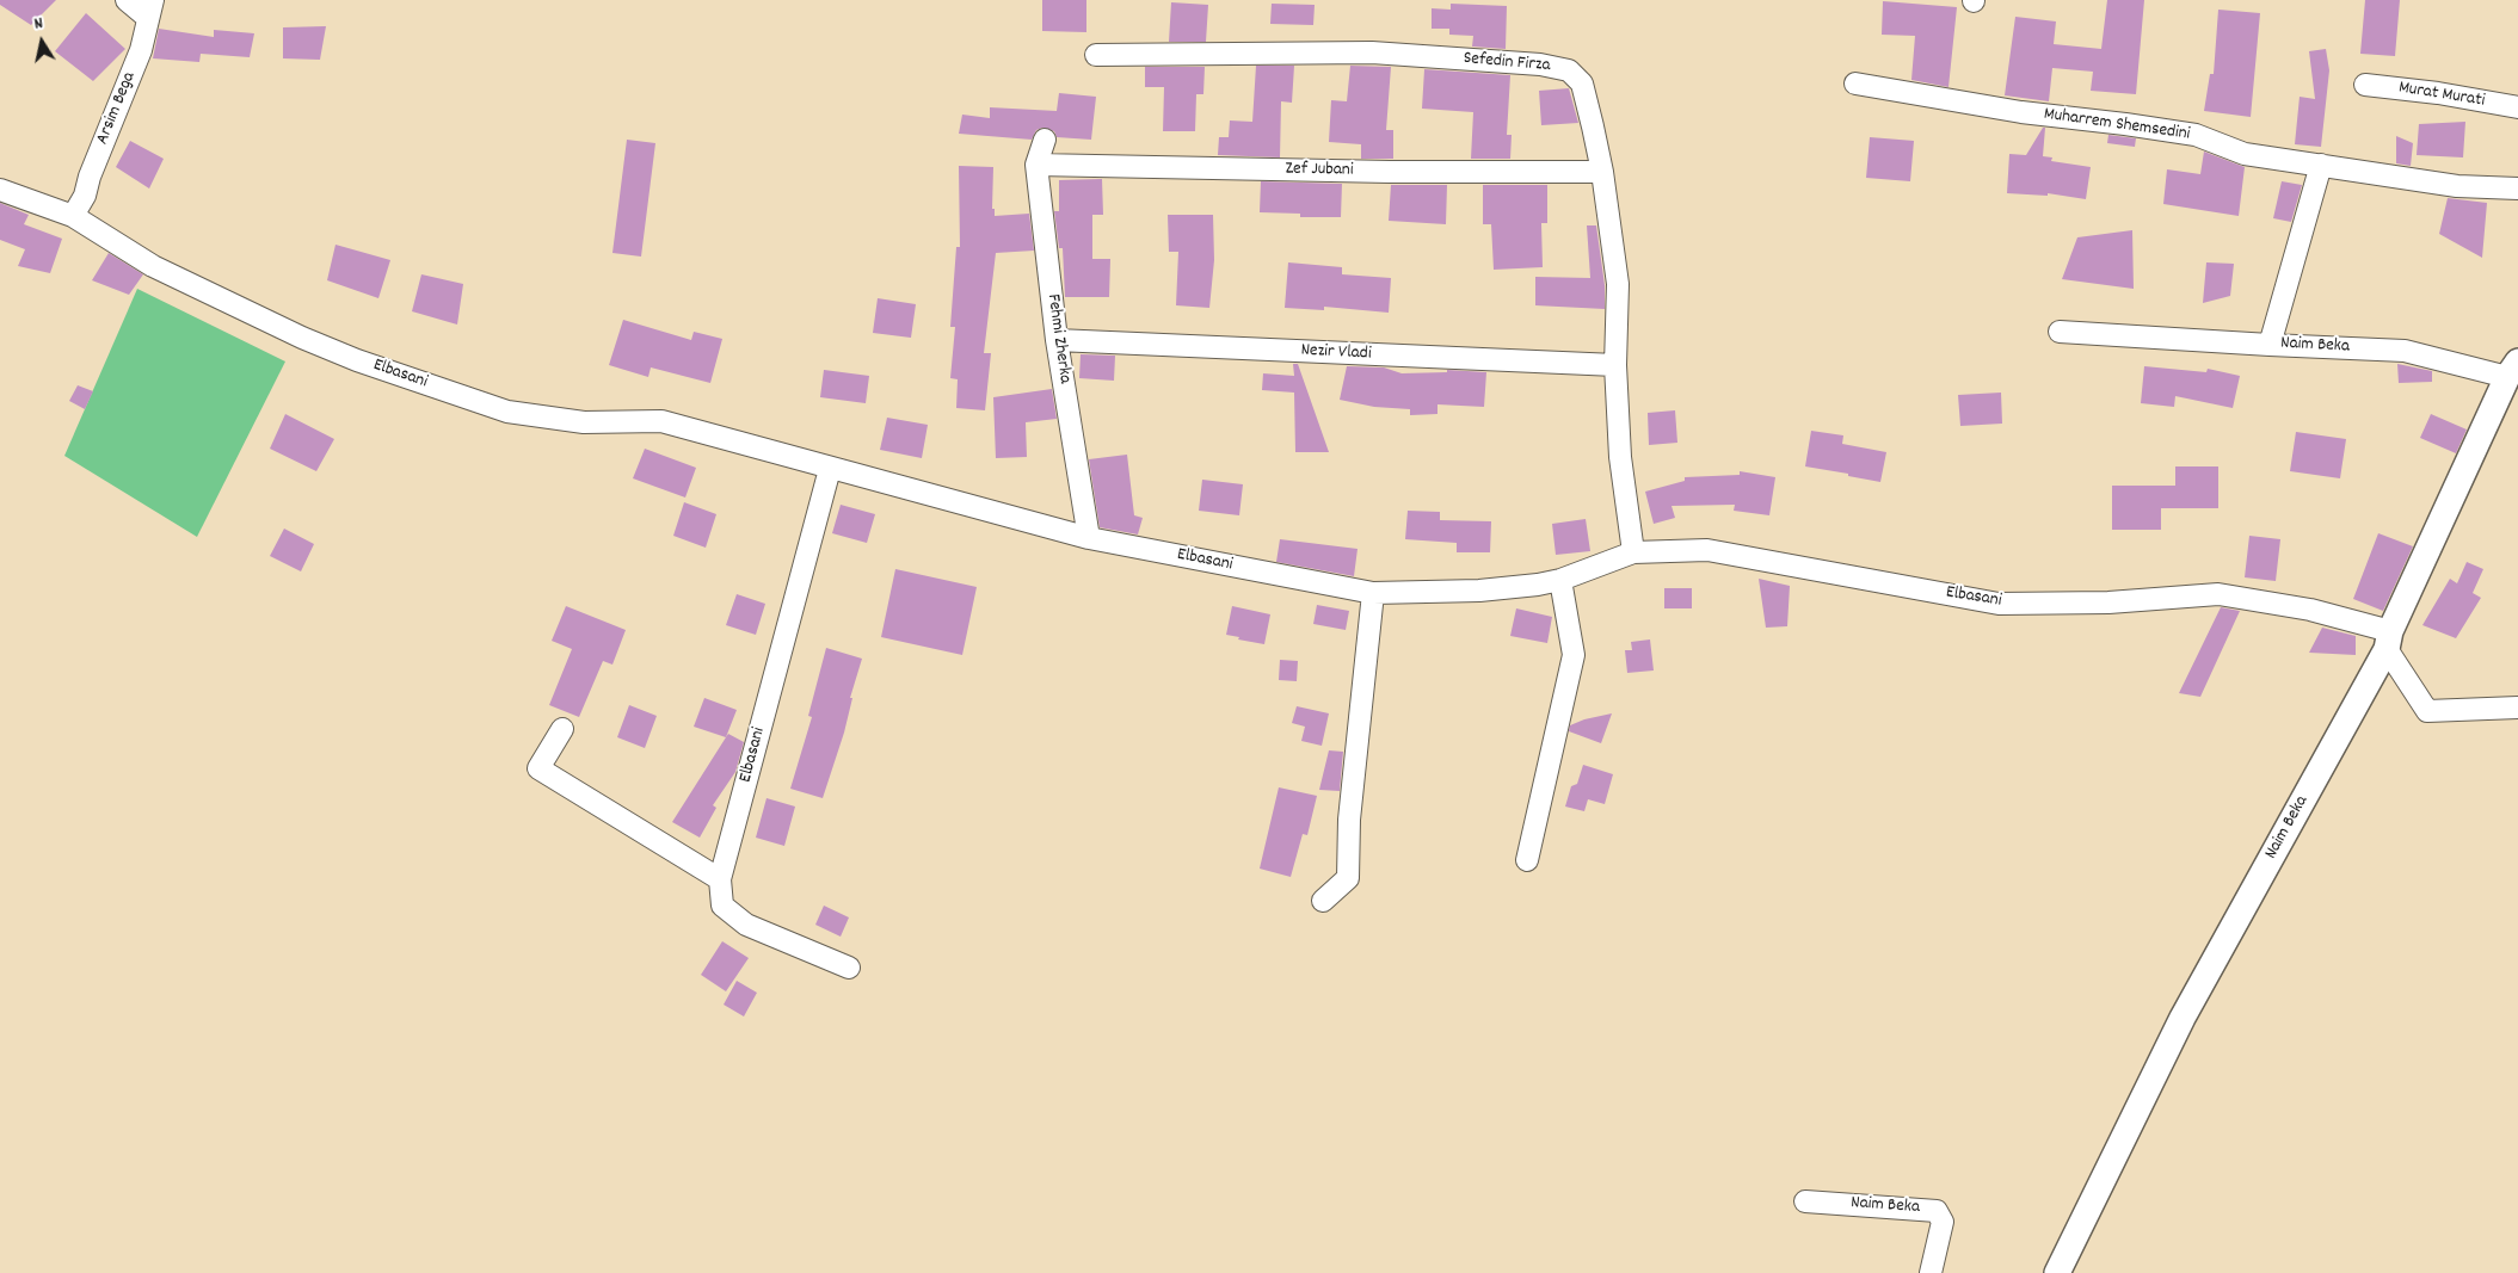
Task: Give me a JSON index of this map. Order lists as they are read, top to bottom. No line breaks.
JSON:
{"streets":{"street":["Sefedin Firza","Murat Murati","Arsim Bega","Muharrem Shemsedini","Zef Jubani","Fehmi Zherka","Naim Beka","Nezir Vladi","Elbasani"]},"crossings":[["Sefedin Firza","Zef Jubani"],["Sefedin Firza","Nezir Vladi"],["Sefedin Firza","Elbasani"],["Arsim Bega","Elbasani"],["Muharrem Shemsedini","Naim Beka"],["Zef Jubani","Fehmi Zherka"],["Fehmi Zherka","Nezir Vladi"],["Fehmi Zherka","Elbasani"],["Naim Beka","Elbasani"]],"north":"top"}
